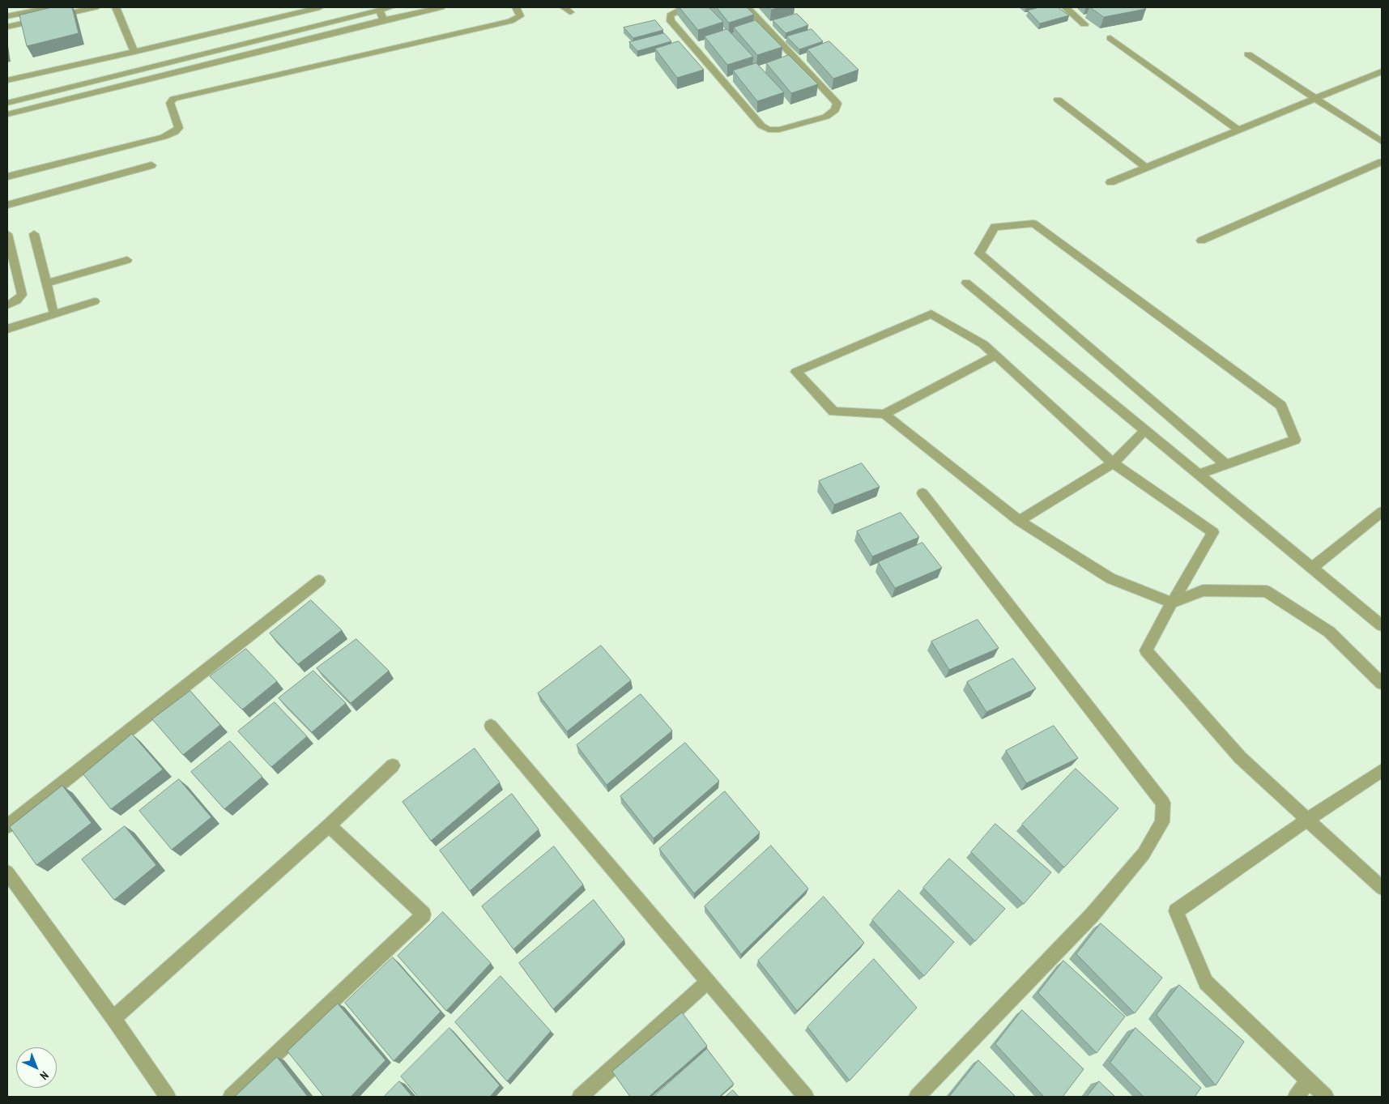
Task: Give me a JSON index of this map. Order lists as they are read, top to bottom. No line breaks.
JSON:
{"north":"bottom right"}
